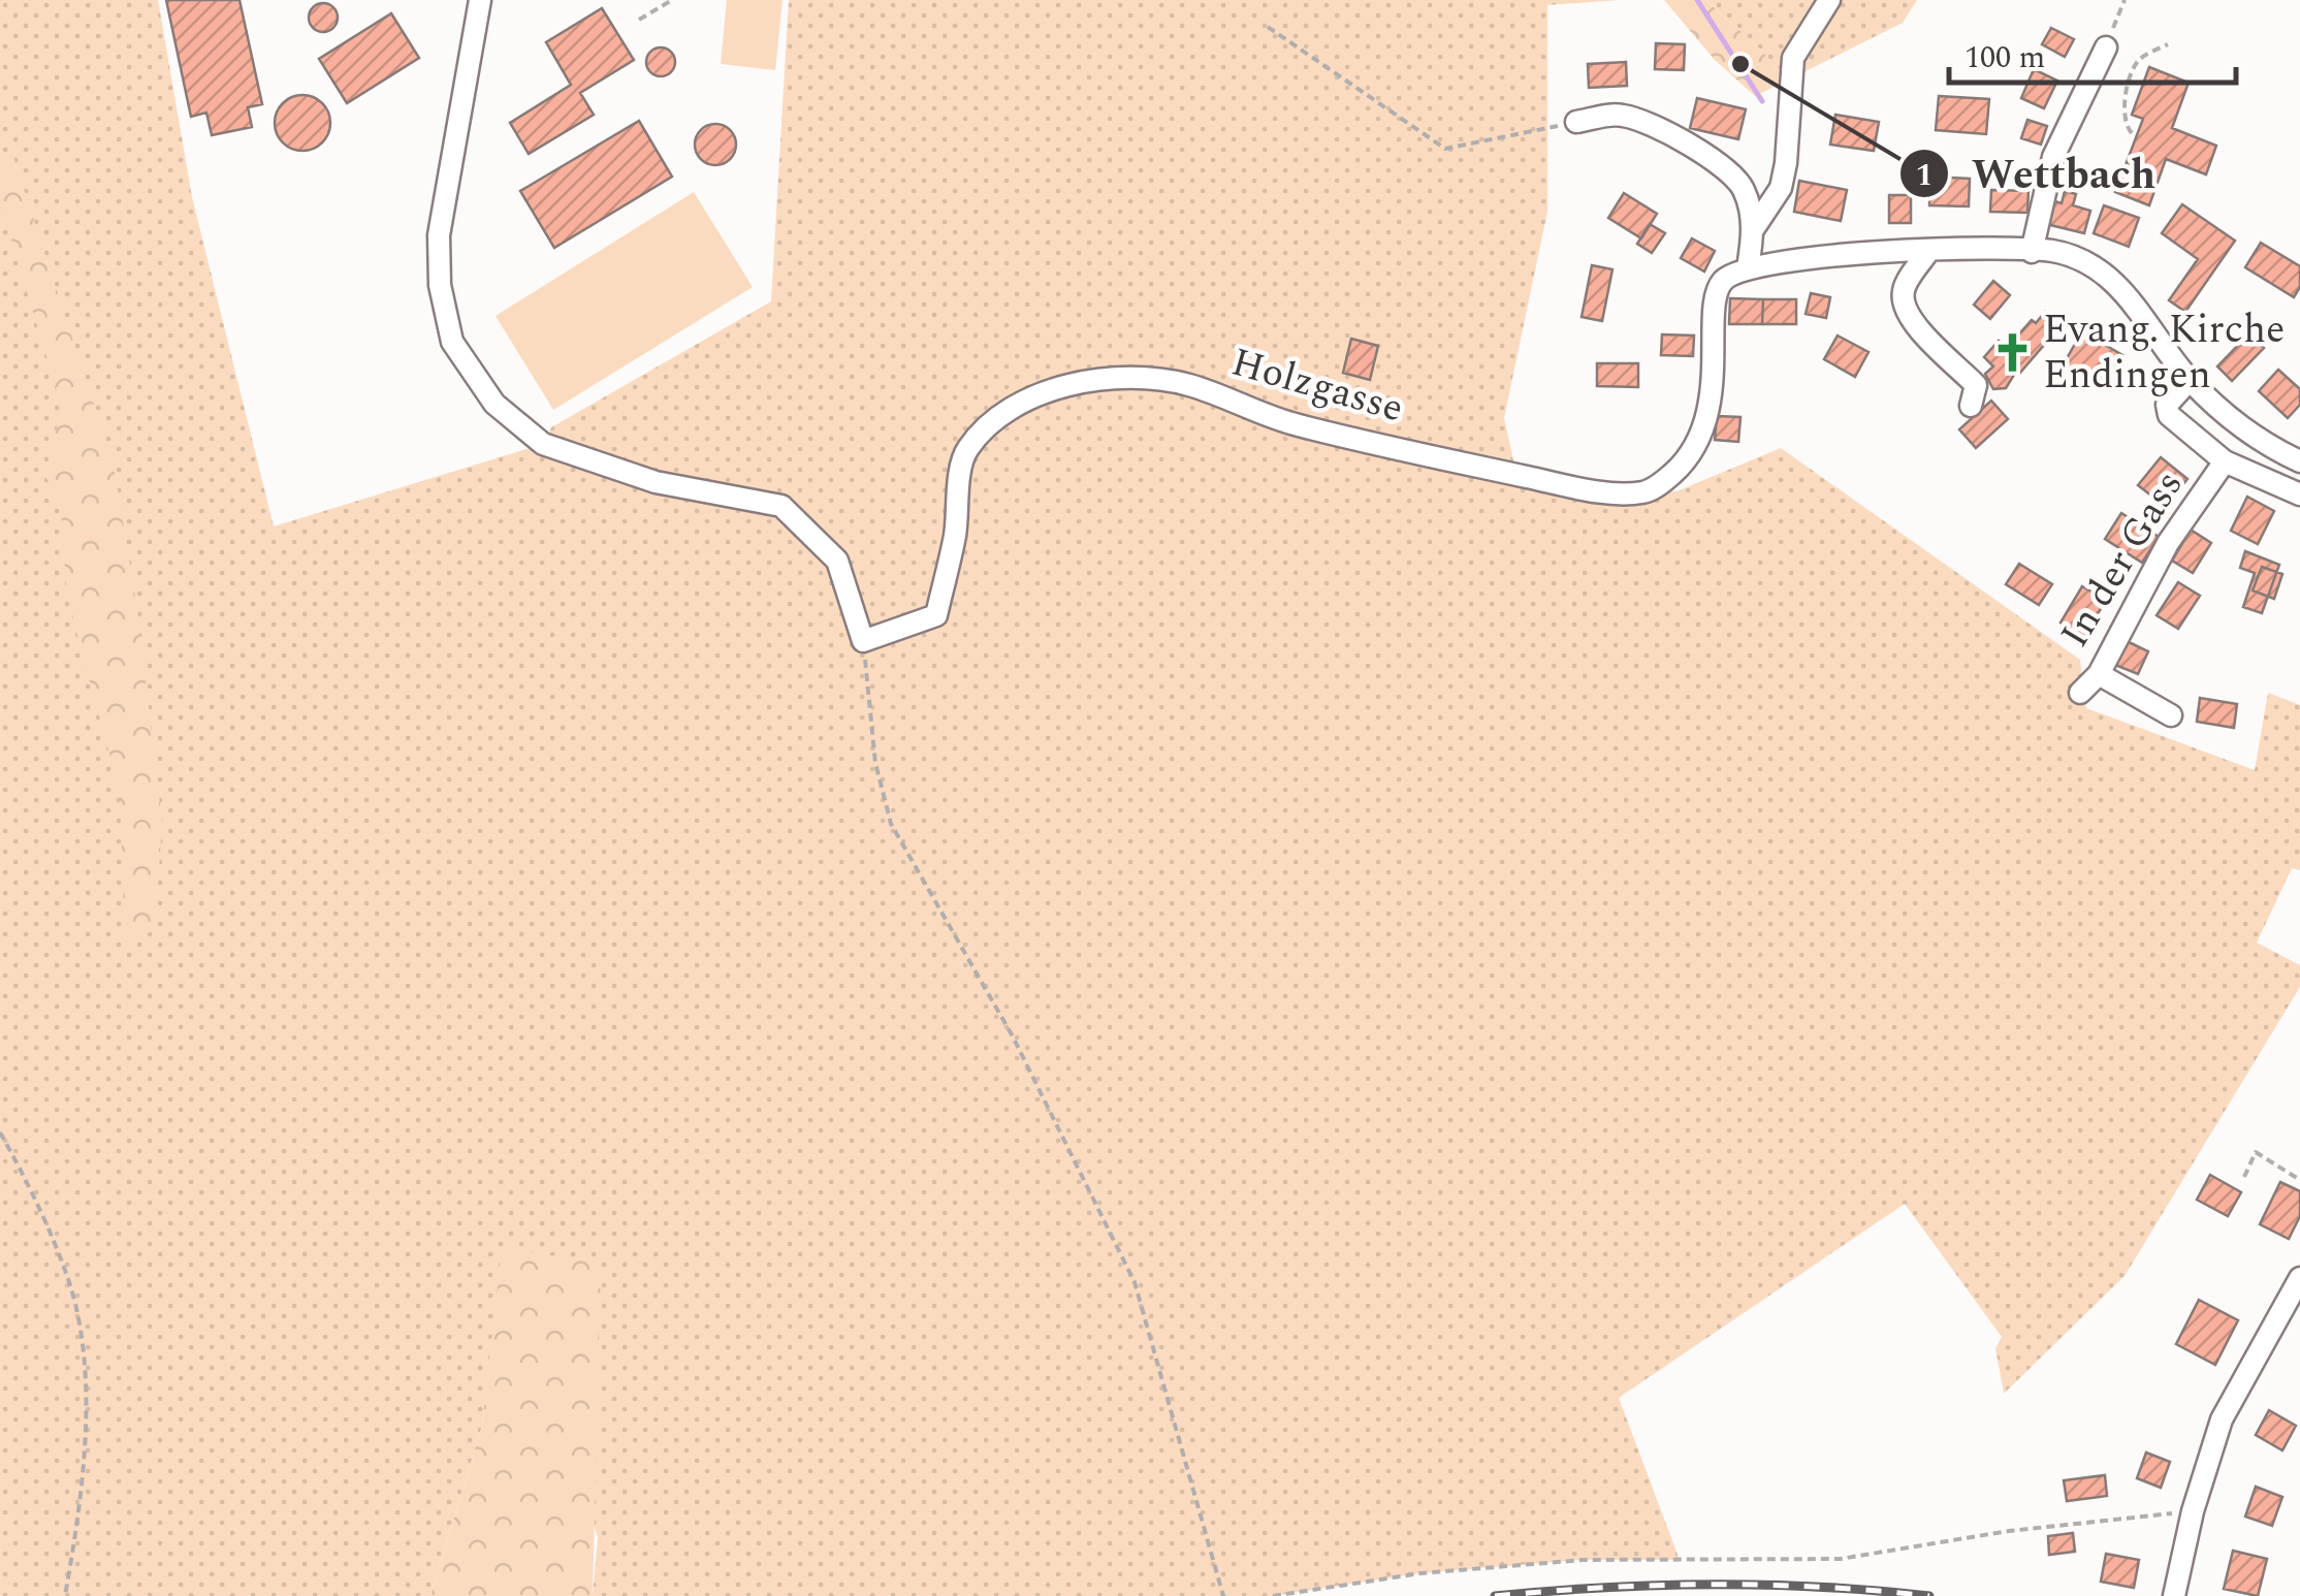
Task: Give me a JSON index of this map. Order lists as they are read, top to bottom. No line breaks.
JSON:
{"streets":{"street":["Holzgasse","In der Gass"]},"places":{"other":["Wettbach"],"church":["Evang. Kirche Endingen"]},"scale_bar":"100 m"}
